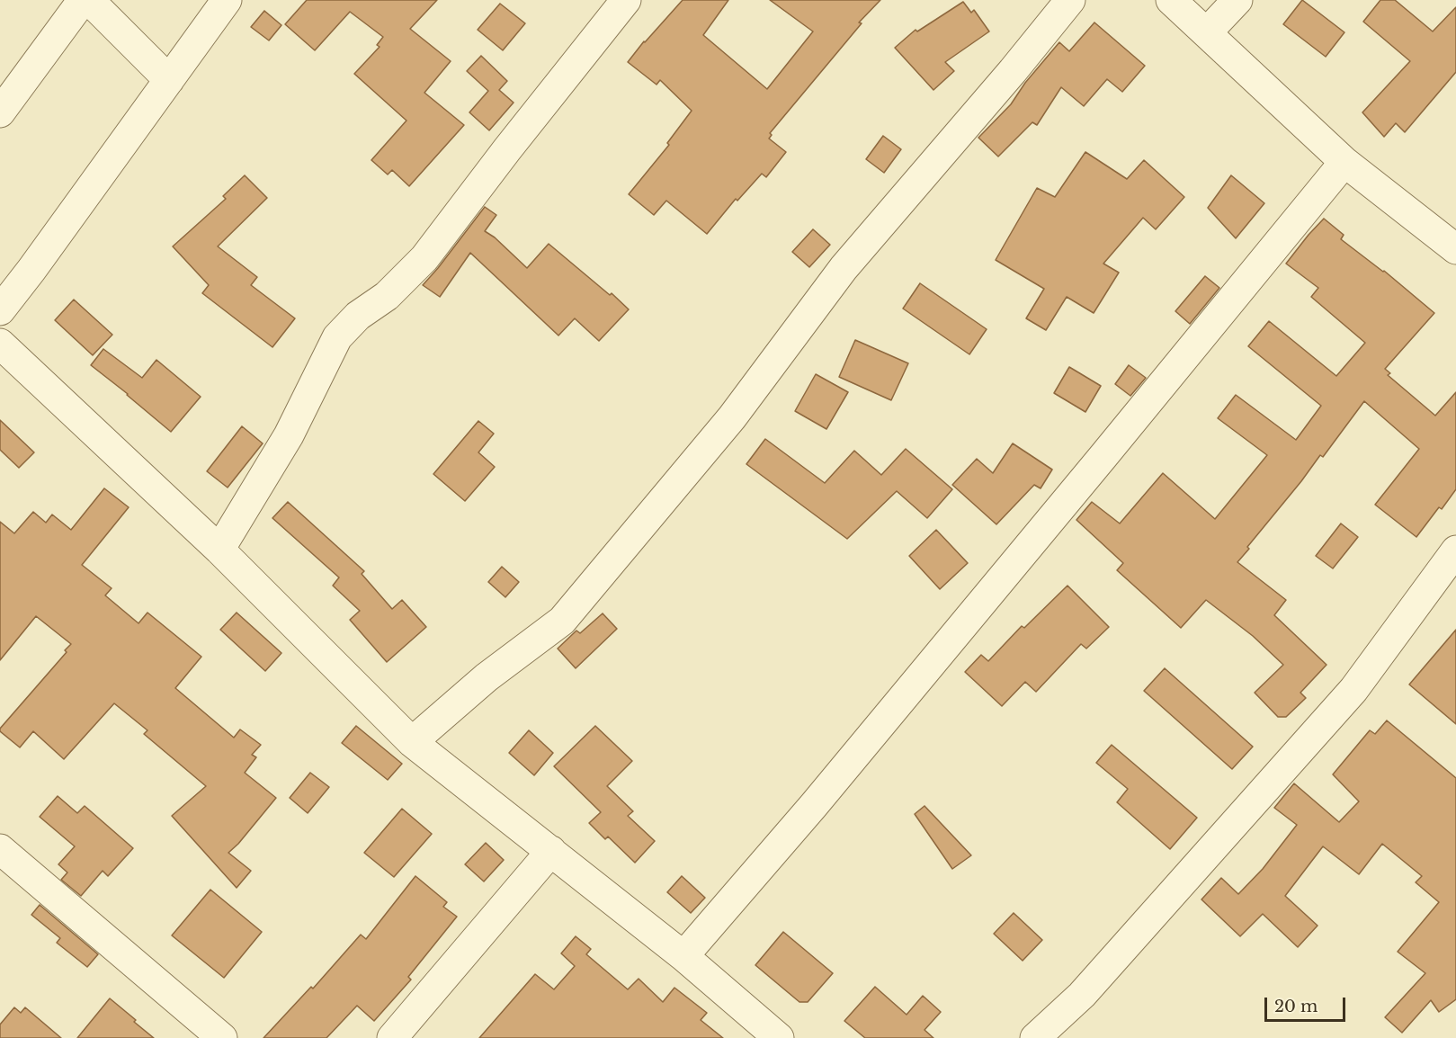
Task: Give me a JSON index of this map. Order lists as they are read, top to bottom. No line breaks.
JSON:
{"scale_bar":"20 m"}
